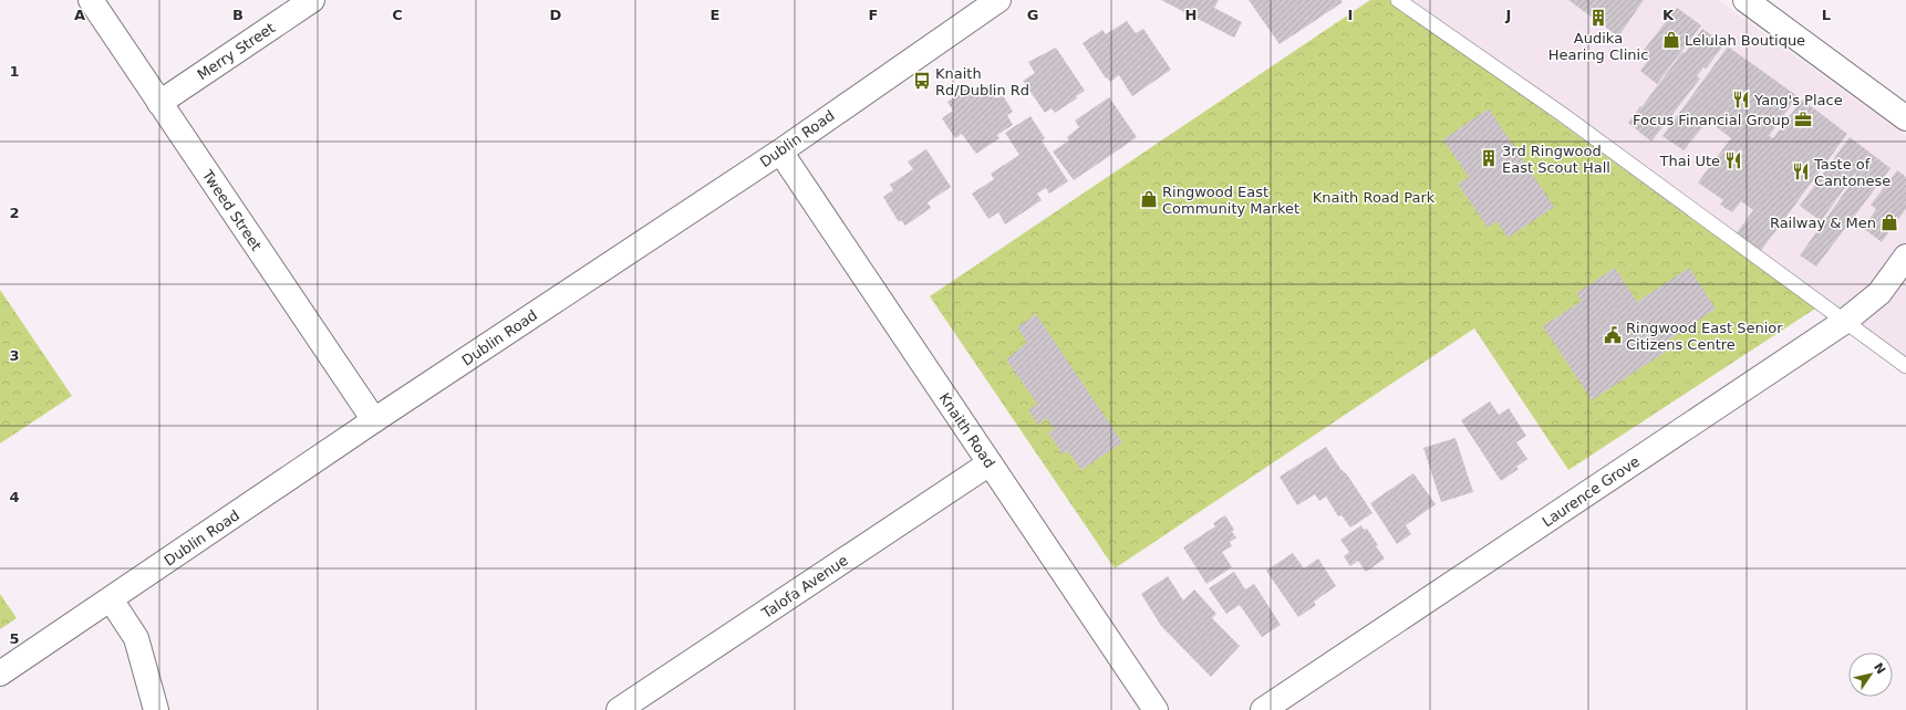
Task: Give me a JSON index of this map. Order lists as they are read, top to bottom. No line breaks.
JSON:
{"streets":{"street":["Merry Street","Dublin Road","Tweed Street","Knaith Road","Laurence Grove","Talofa Avenue"]},"crossings":[["Merry Street","Tweed Street"],["Dublin Road","Tweed Street"],["Dublin Road","Knaith Road"],["Knaith Road","Talofa Avenue"]],"parks":["Knaith Road Park"],"places":{"building":["Audika Hearing Clinic","3rd Ringwood East Scout Hall"],"shop":["Lelulah Boutique","Ringwood East Community Market","Railway & Men"],"bus stop":["Knaith Rd/Dublin Rd"],"restaurant":["Yang's Place","Thai Ute","Taste of Cantonese"],"office":["Focus Financial Group"],"public building":["Ringwood East Senior Citizens Centre"]},"north":"top right","grid":{"columns":["A","B","C","D","E","F","G","H","I","J","K","L"],"rows":["1","2","3","4","5"]}}
